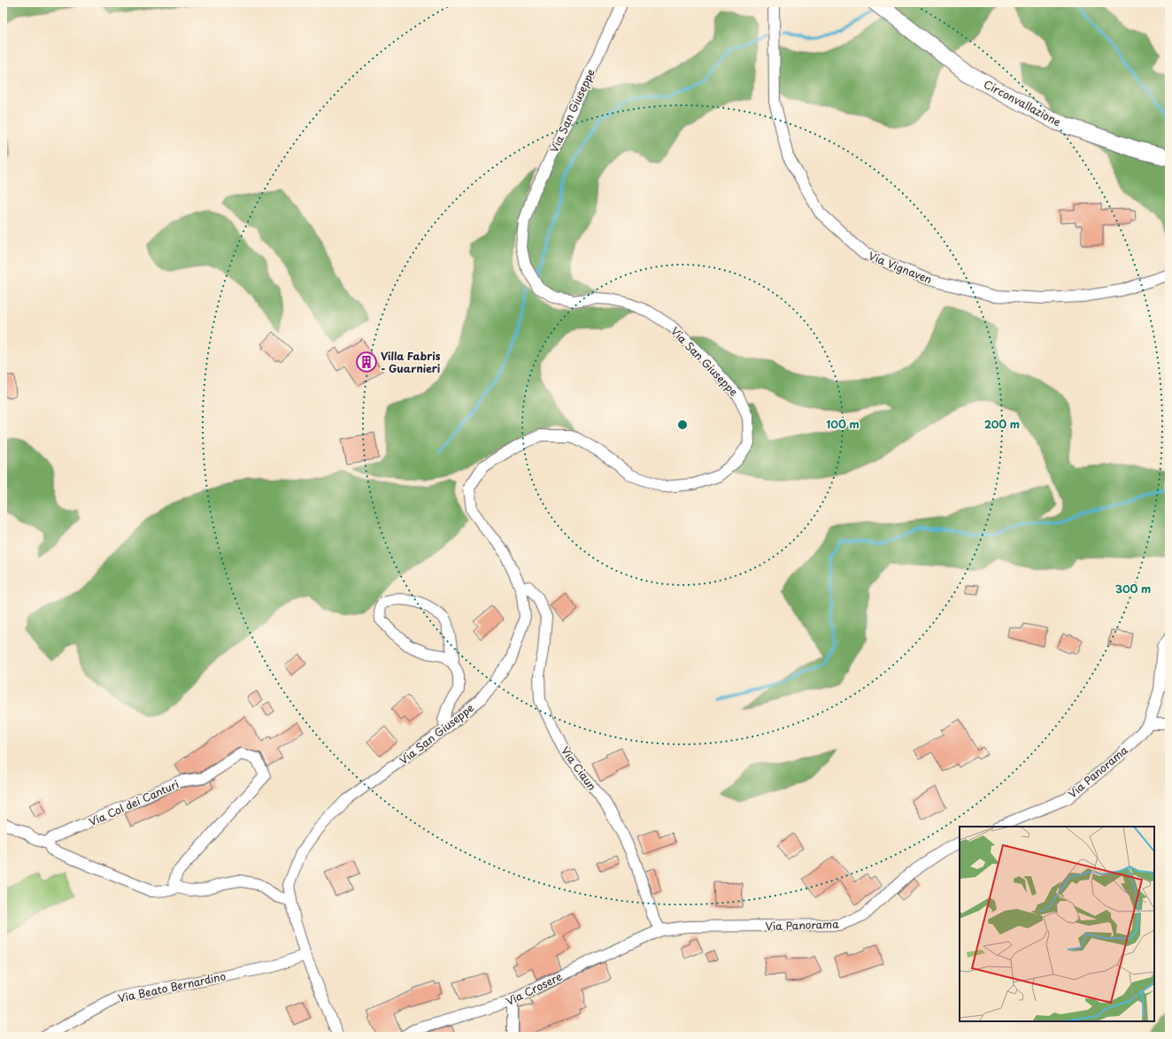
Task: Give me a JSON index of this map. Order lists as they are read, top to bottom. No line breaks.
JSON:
{"streets":{"highway":["Circonvallazione"],"street":["Via San Giuseppe","Via Vignaven","Via Ciaun","Via Panorama","Via Col dei Canturi","Via Beato Bernardino","Via Crosere"]},"crossings":[["Via San Giuseppe","Via Ciaun"],["Via San Giuseppe","Via Beato Bernardino"],["Via Ciaun","Via Panorama"],["Via Ciaun","Via Crosere"],["Via Panorama","Via Crosere"]],"places":{"building":["Villa Fabris - Guarnieri"]},"rings":["100 m","200 m","300 m"]}
